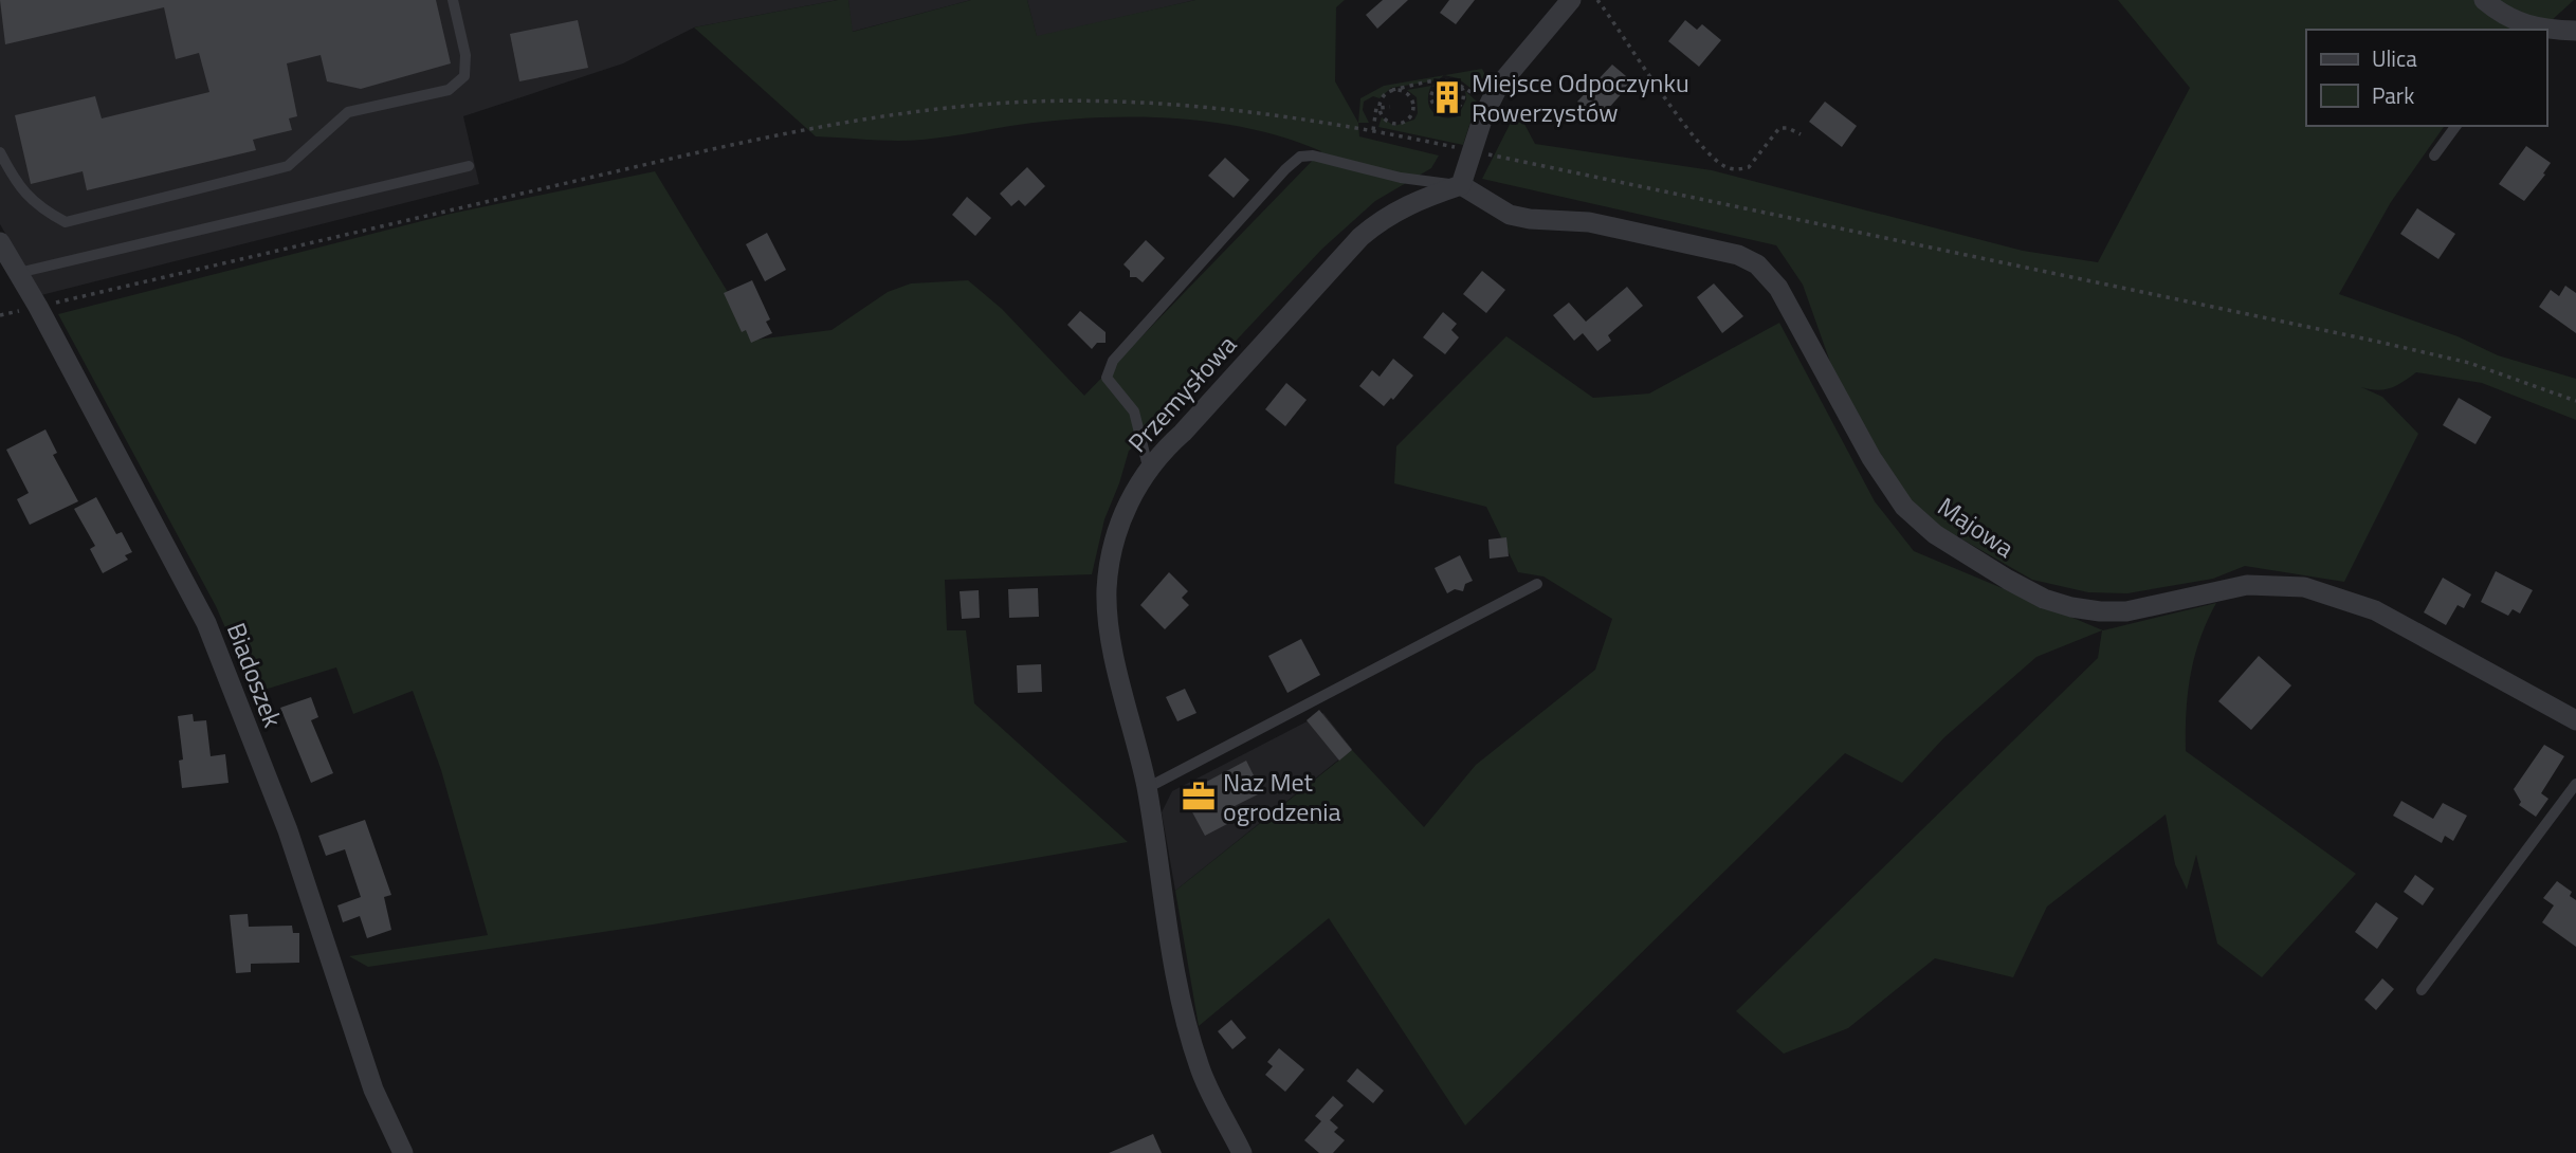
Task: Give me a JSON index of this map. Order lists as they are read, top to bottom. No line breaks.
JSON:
{"streets":{"street":["Przemysłowa","Majowa","Biadoszek"]},"crossings":[["Przemysłowa","Majowa"]],"places":{"building":["Miejsce Odpoczynku Rowerzystów"],"office":["Naz Met ogrodzenia"]},"legend":["Ulica","Park"]}
